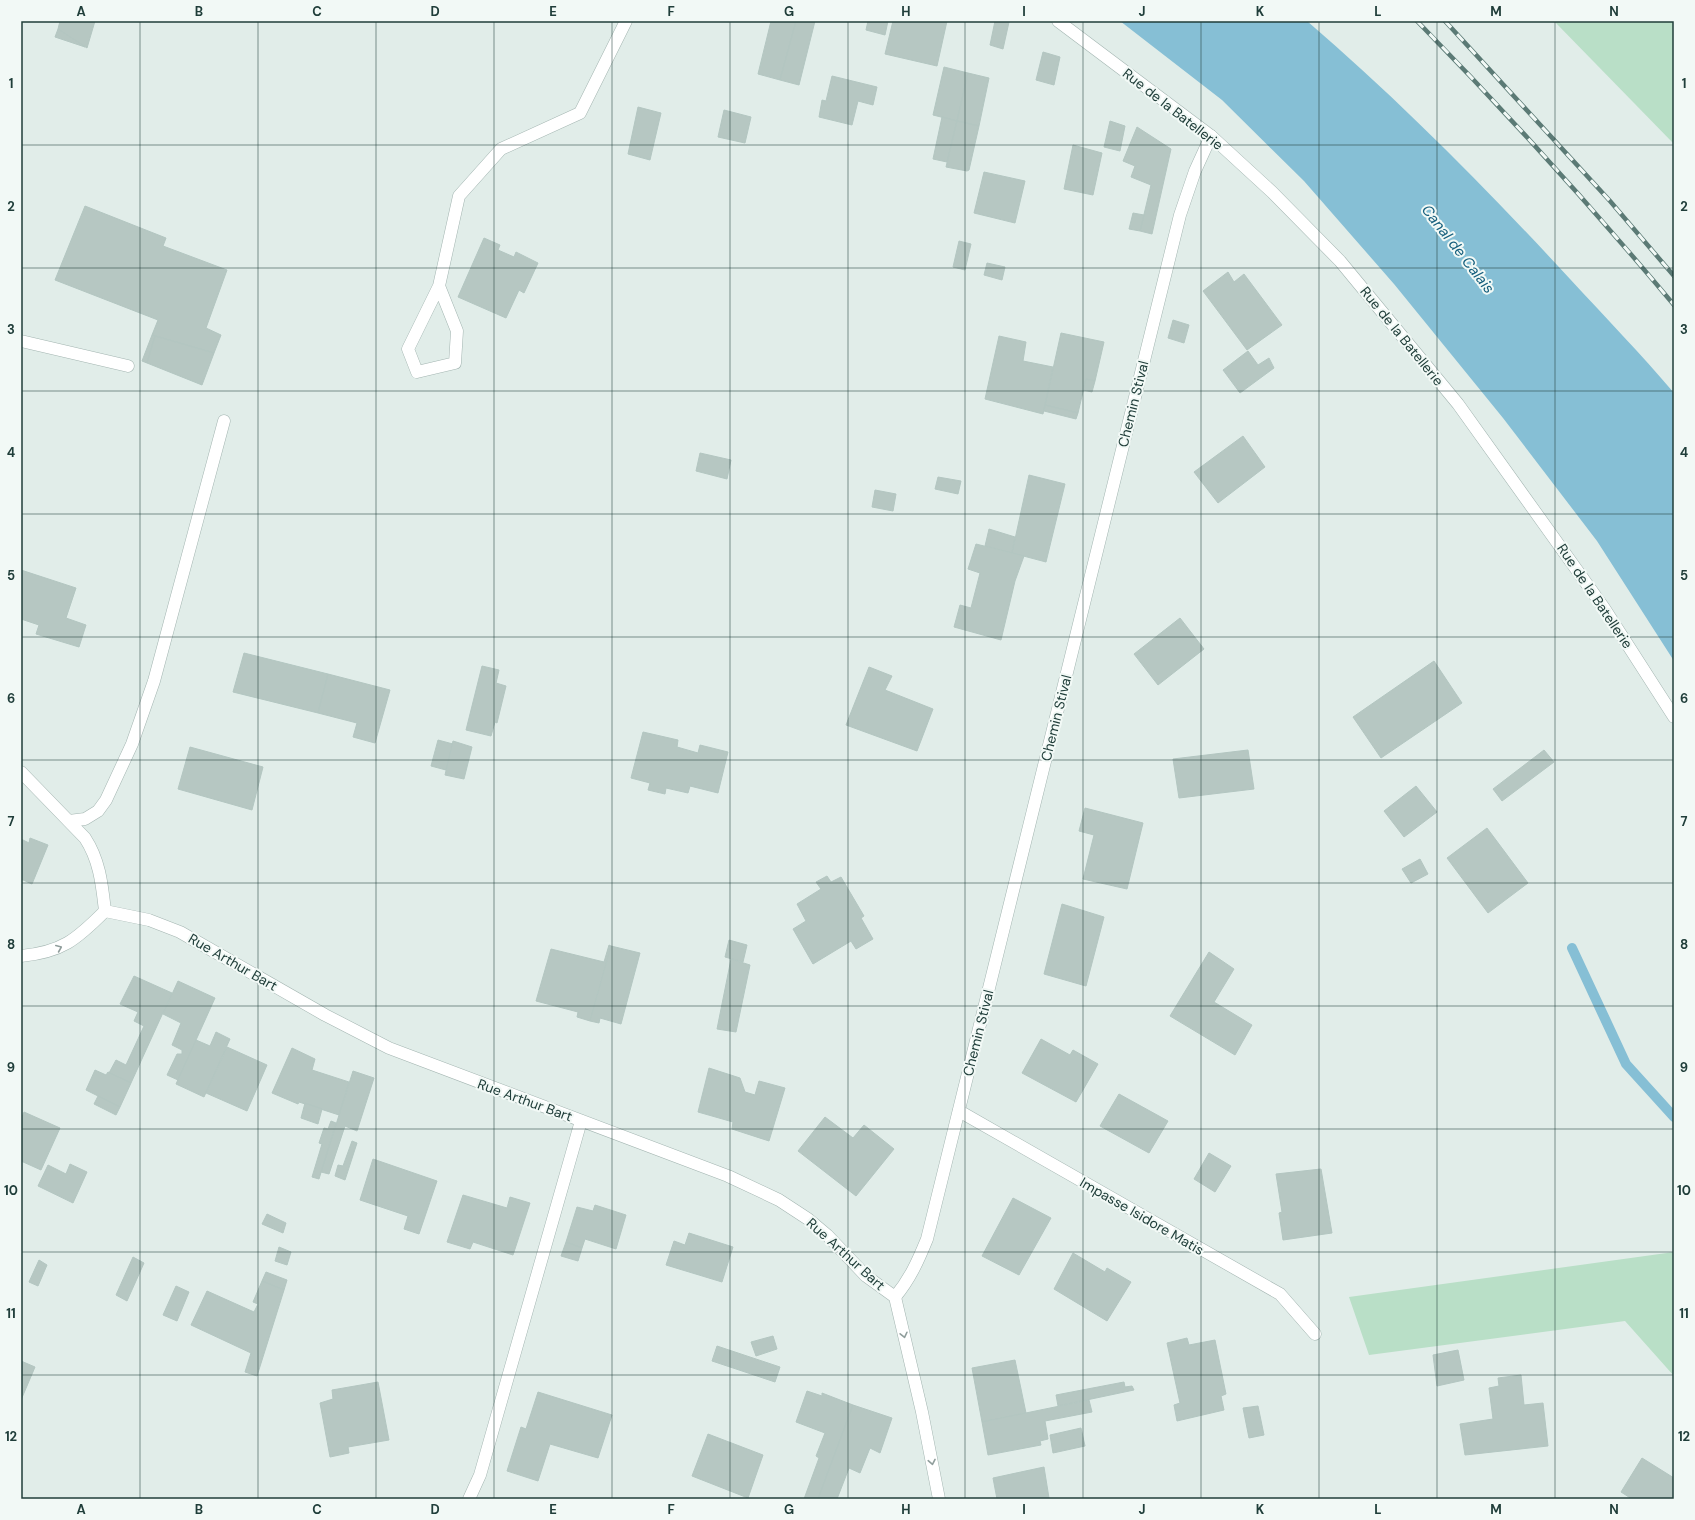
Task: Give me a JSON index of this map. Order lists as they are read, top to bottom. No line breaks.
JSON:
{"streets":{"street":["Rue de la Batellerie","Chemin Stival","Rue Arthur Bart","Impasse Isidore Matis"]},"crossings":[["Rue de la Batellerie","Chemin Stival"],["Chemin Stival","Rue Arthur Bart"],["Chemin Stival","Impasse Isidore Matis"]],"water":["Canal de Calais"],"grid":{"columns":["A","B","C","D","E","F","G","H","I","J","K","L","M","N"],"rows":["1","2","3","4","5","6","7","8","9","10","11","12"]}}
